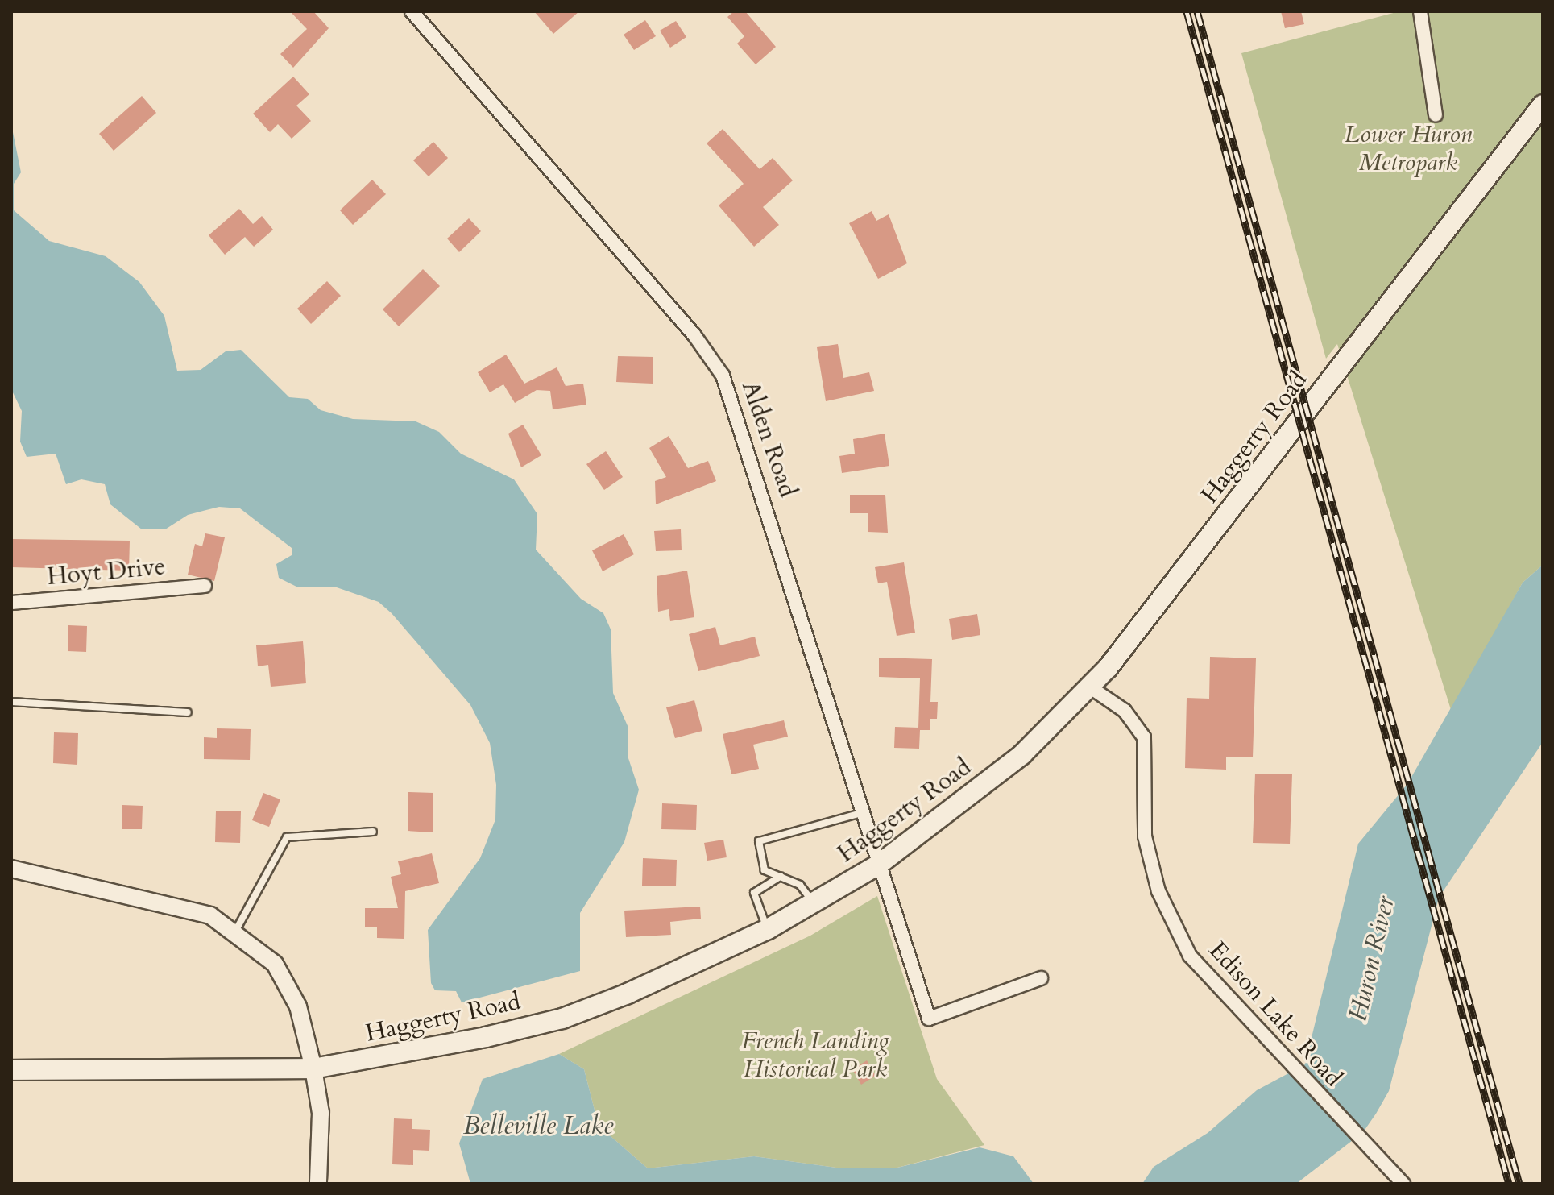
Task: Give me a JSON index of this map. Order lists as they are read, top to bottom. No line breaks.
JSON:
{"streets":{"main road":["Haggerty Road"],"street":["Alden Road","Hoyt Drive","Edison Lake Road"]},"crossings":[["Haggerty Road","Alden Road"],["Haggerty Road","Edison Lake Road"]],"water":["Huron River","Belleville Lake"],"parks":["Lower Huron Metropark","French Landing Historical Park"]}
